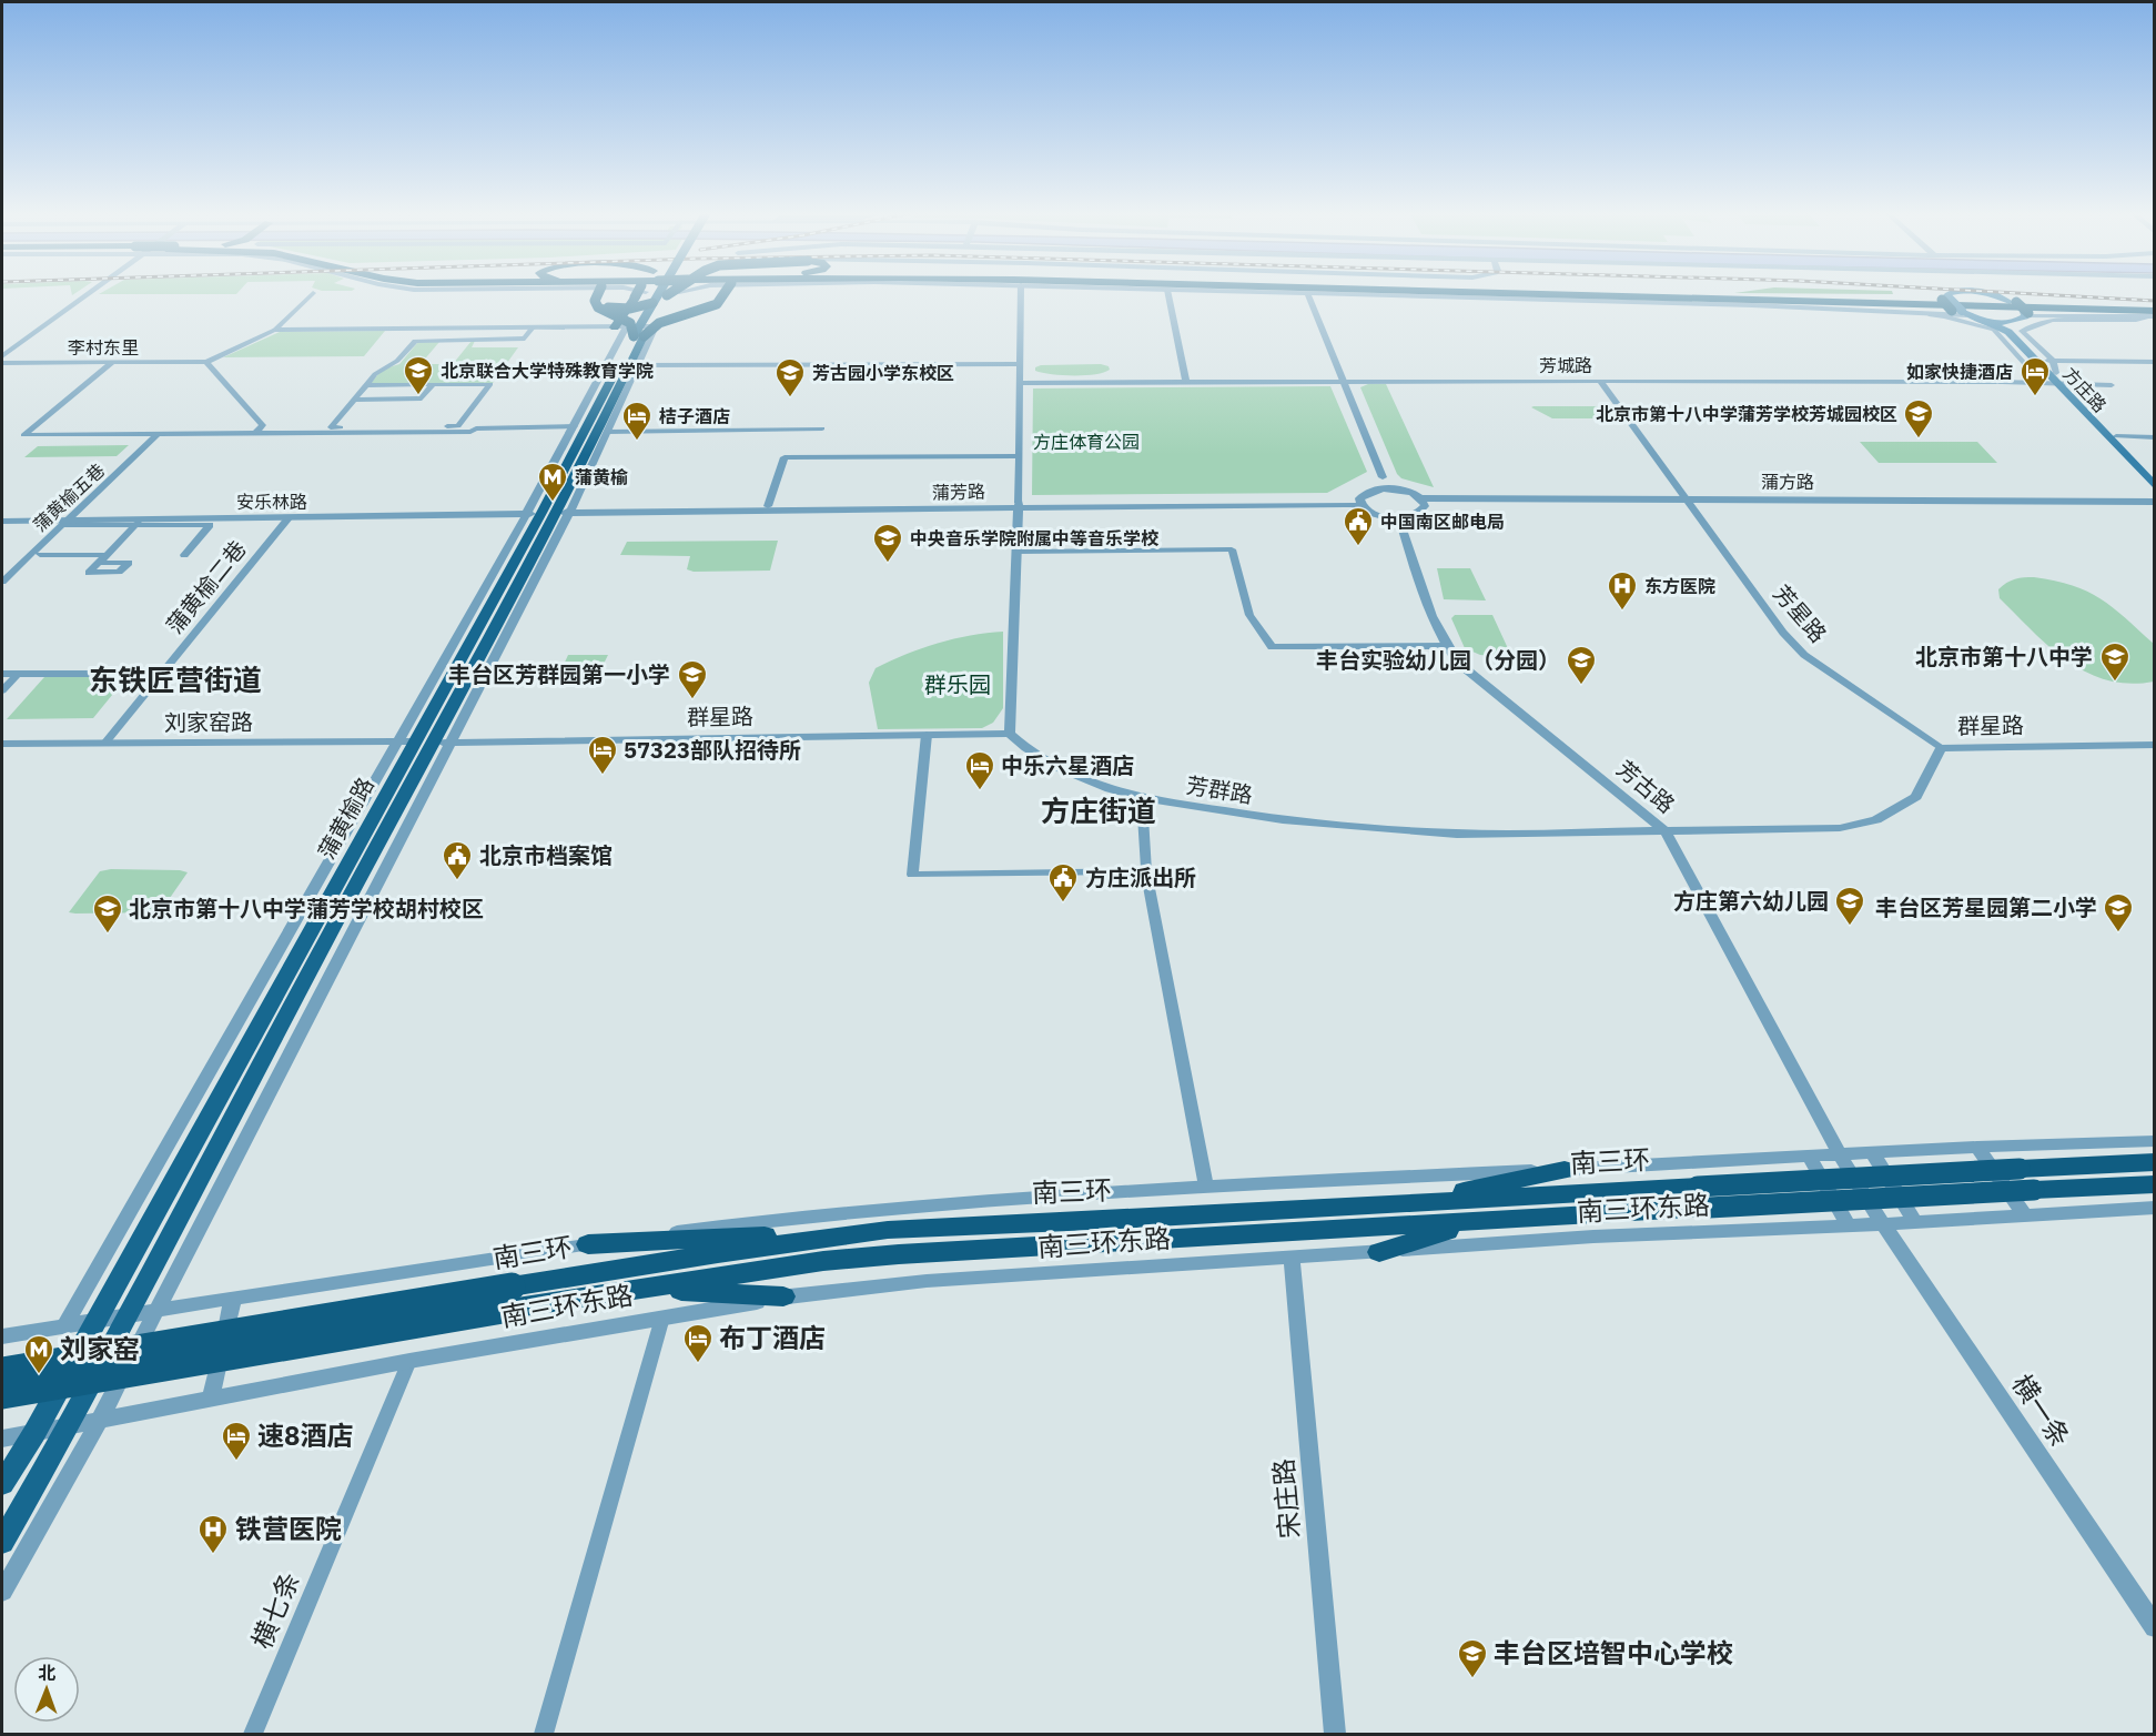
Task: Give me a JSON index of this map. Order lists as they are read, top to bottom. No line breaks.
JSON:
{"streets":{"highway":["南三环"],"main road":["方庄路","蒲黄榆路"],"street":["李村东里","芳城路","蒲方路","蒲芳路","蒲黄榆五巷","安乐林路","蒲黄榆二巷","芳星路","群星路","刘家窑路","芳古路","芳群路","南三环东路","横一条","宋庄路","横七条"]},"crossings":[["芳城路","方庄路"],["芳城路","芳星路"],["蒲方路","芳星路"],["蒲芳路","安乐林路"],["蒲芳路","芳古路"],["蒲芳路","蒲黄榆路"],["蒲黄榆五巷","安乐林路"],["安乐林路","蒲黄榆二巷"],["安乐林路","蒲黄榆路"],["蒲黄榆二巷","刘家窑路"],["芳星路","群星路"],["群星路","刘家窑路"],["群星路","芳古路"],["群星路","芳群路"],["群星路","蒲黄榆路"],["刘家窑路","蒲黄榆路"],["芳古路","芳群路"],["芳古路","南三环东路"],["芳古路","横一条"],["蒲黄榆路","南三环东路"],["南三环东路","横一条"],["南三环东路","宋庄路"],["南三环东路","横七条"]],"districts":["东铁匠营街道","方庄街道"],"parks":["方庄体育公园","群乐园"],"places":{"school or university":["北京联合大学特殊教育学院","芳古园小学东校区","北京市第十八中学蒲芳学校芳城园校区","中央音乐学院附属中等音乐学校","北京市第十八中学","丰台实验幼儿园（分园）","丰台区芳群园第一小学","方庄第六幼儿园","丰台区芳星园第二小学","北京市第十八中学蒲芳学校胡村校区","丰台区培智中心学校"],"hotel":["如家快捷酒店","桔子酒店","57323部队招待所","中乐六星酒店","布丁酒店","速8酒店"],"metro station":["蒲黄榆","刘家窑"],"public building":["中国南区邮电局","北京市档案馆","方庄派出所"],"hospital":["东方医院","铁营医院"]},"north":"top"}
